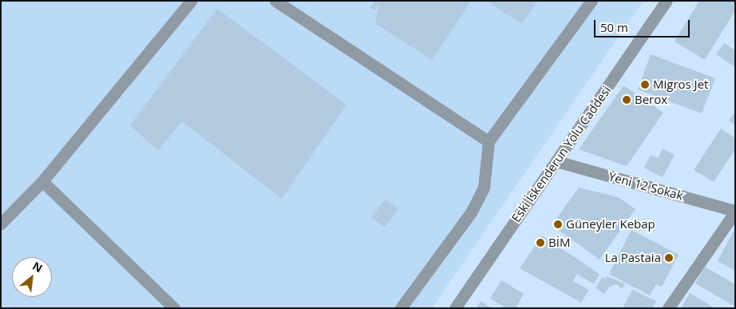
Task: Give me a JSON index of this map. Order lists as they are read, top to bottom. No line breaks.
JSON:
{"streets":{"street":["Eski İskenderun Yolu Caddesi","Yeni 12 Sokak"]},"crossings":[["Eski İskenderun Yolu Caddesi","Yeni 12 Sokak"]],"places":["Migros Jet","Berox","Güneyler Kebap","BİM","La Pastaia"],"scale_bar":"50 m","north":"top right"}
